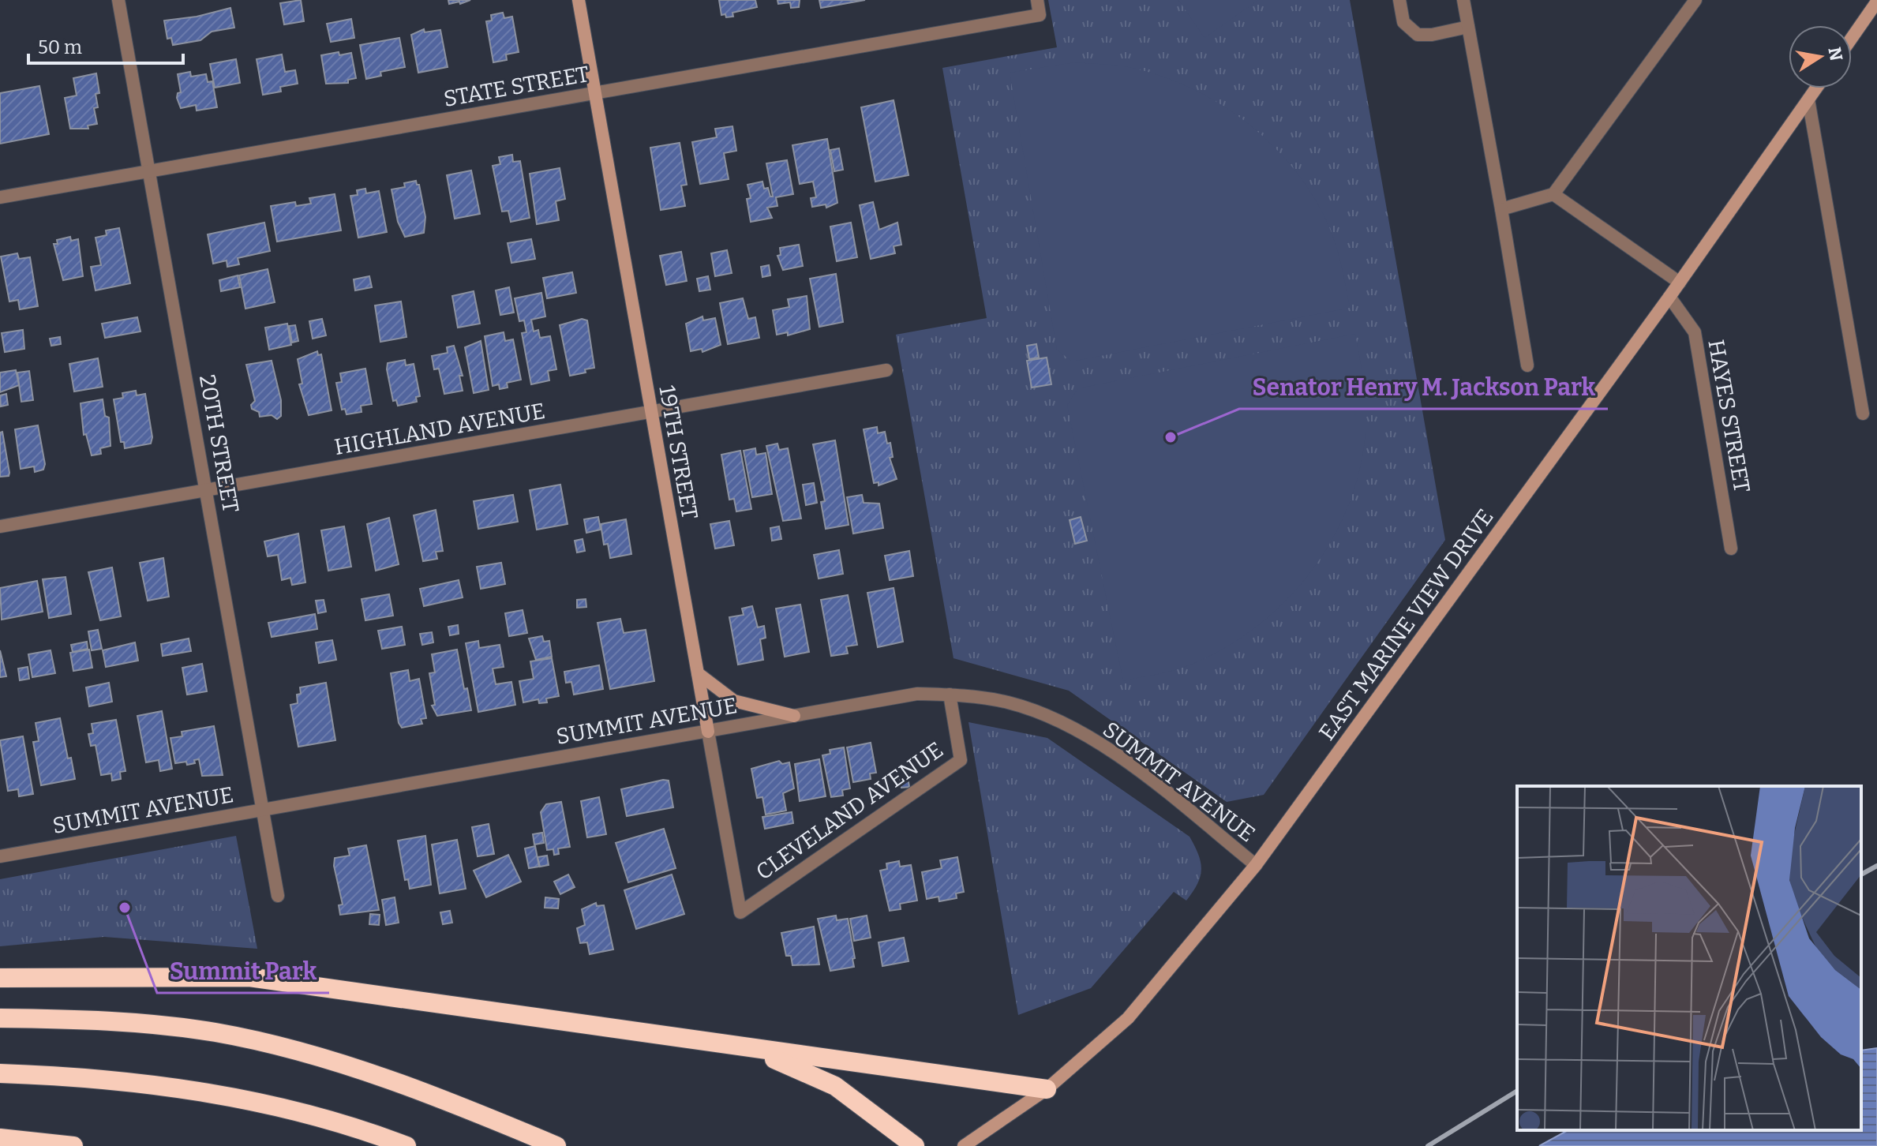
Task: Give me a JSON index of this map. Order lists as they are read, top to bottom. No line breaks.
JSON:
{"streets":{"main road":["19TH STREET","EAST MARINE VIEW DRIVE"],"street":["STATE STREET","HAYES STREET","HIGHLAND AVENUE","20TH STREET","SUMMIT AVENUE","CLEVELAND AVENUE"]},"crossings":[["STATE STREET","20TH STREET"],["STATE STREET","19TH STREET"],["HAYES STREET","EAST MARINE VIEW DRIVE"],["HIGHLAND AVENUE","20TH STREET"],["HIGHLAND AVENUE","19TH STREET"],["20TH STREET","SUMMIT AVENUE"],["19TH STREET","SUMMIT AVENUE"],["19TH STREET","CLEVELAND AVENUE"],["EAST MARINE VIEW DRIVE","SUMMIT AVENUE"],["SUMMIT AVENUE","CLEVELAND AVENUE"]],"places":["Senator Henry M. Jackson Park","Summit Park"],"scale_bar":"50 m","north":"right"}
